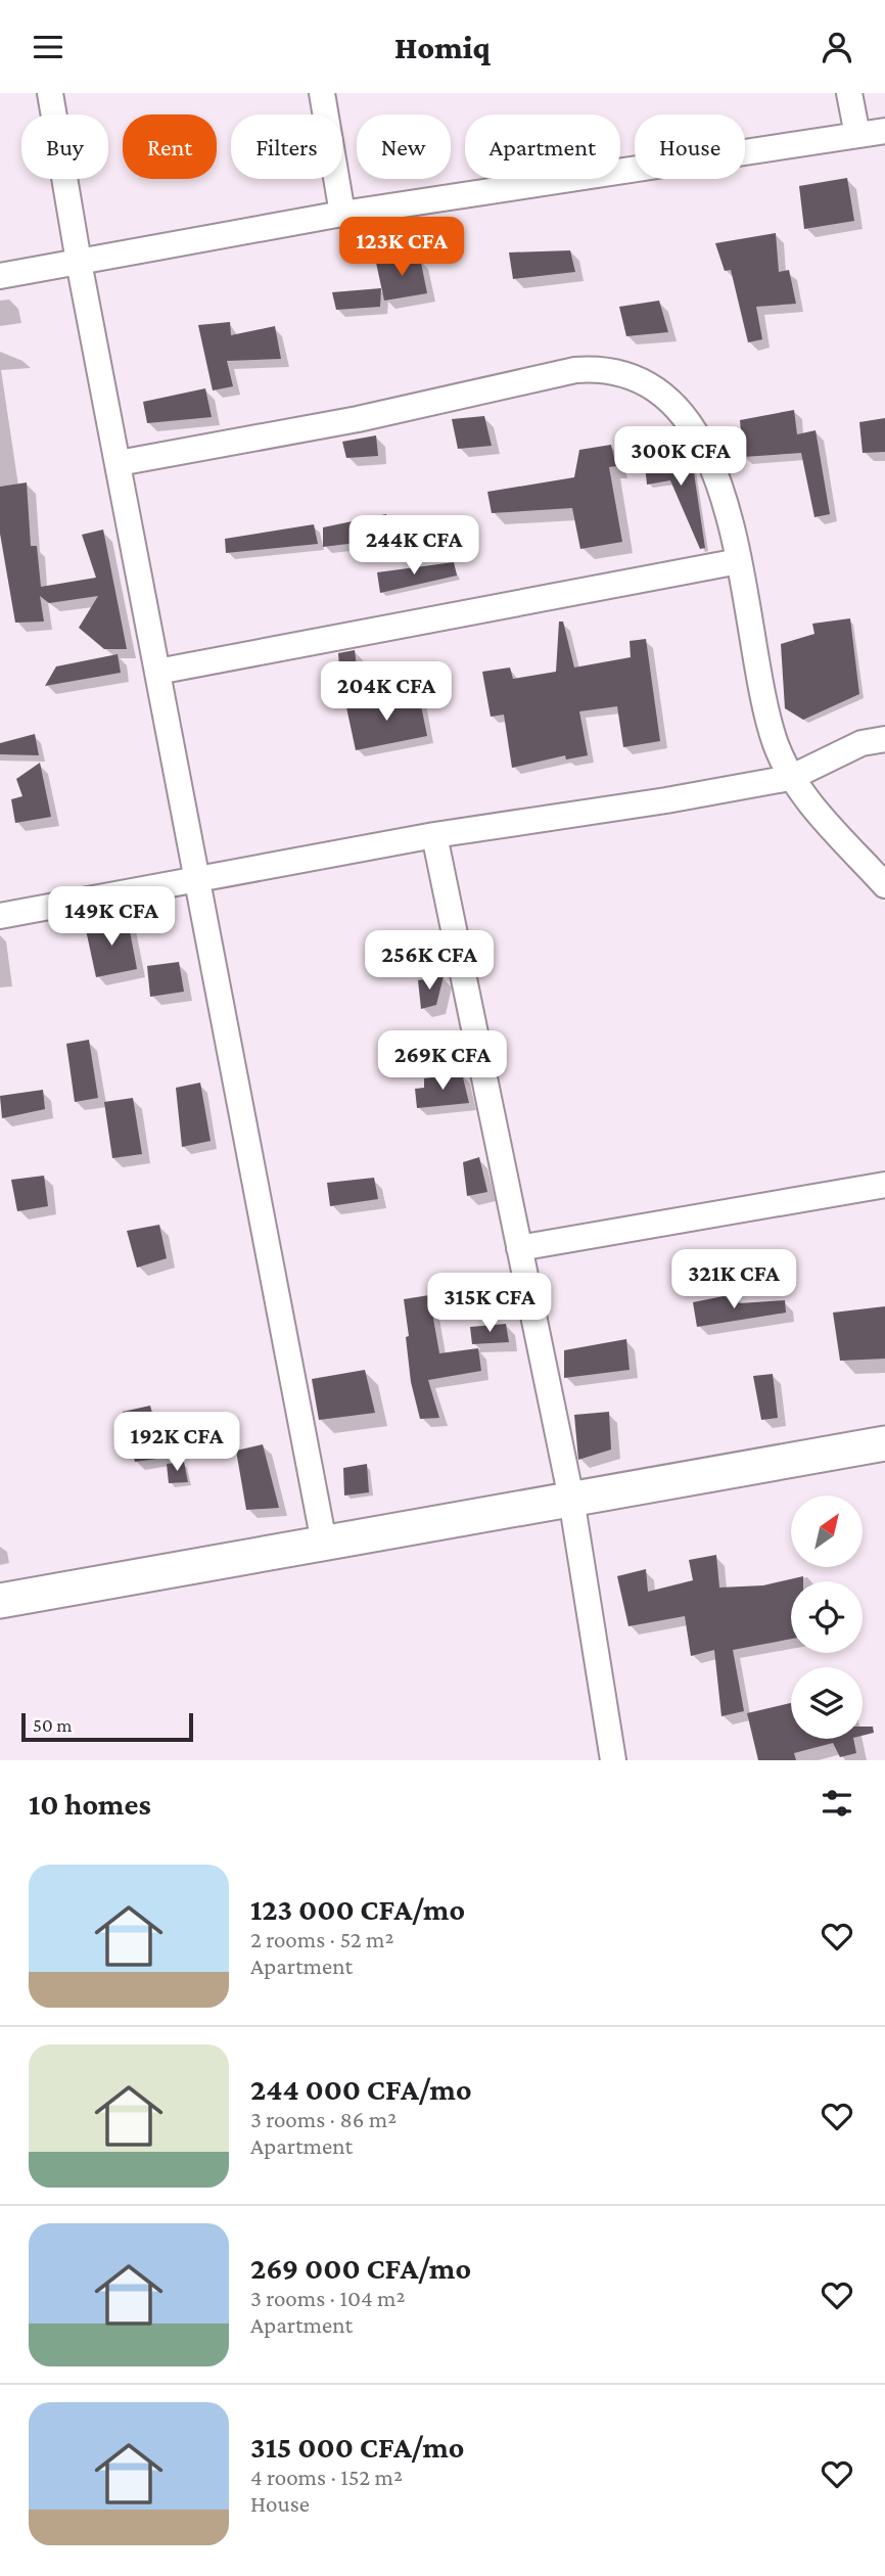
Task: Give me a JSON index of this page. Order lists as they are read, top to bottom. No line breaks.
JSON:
{"scale_bar":"50 m","north":"top right","page":{"header":"Homiq","chip":["Buy","Rent","Filters","New","Apartment","House"],"price":["123K CFA","300K CFA","244K CFA","204K CFA","149K CFA","256K CFA","269K CFA","321K CFA","315K CFA","192K CFA"],"scale":"50 m","heading":"10 homes","list":[{"name":"123 000 CFA/mo","note":"2 rooms · 52 m² · Apartment"},{"name":"244 000 CFA/mo","note":"3 rooms · 86 m² · Apartment"},{"name":"269 000 CFA/mo","note":"3 rooms · 104 m² · Apartment"},{"name":"315 000 CFA/mo","note":"4 rooms · 152 m² · House"}]}}
